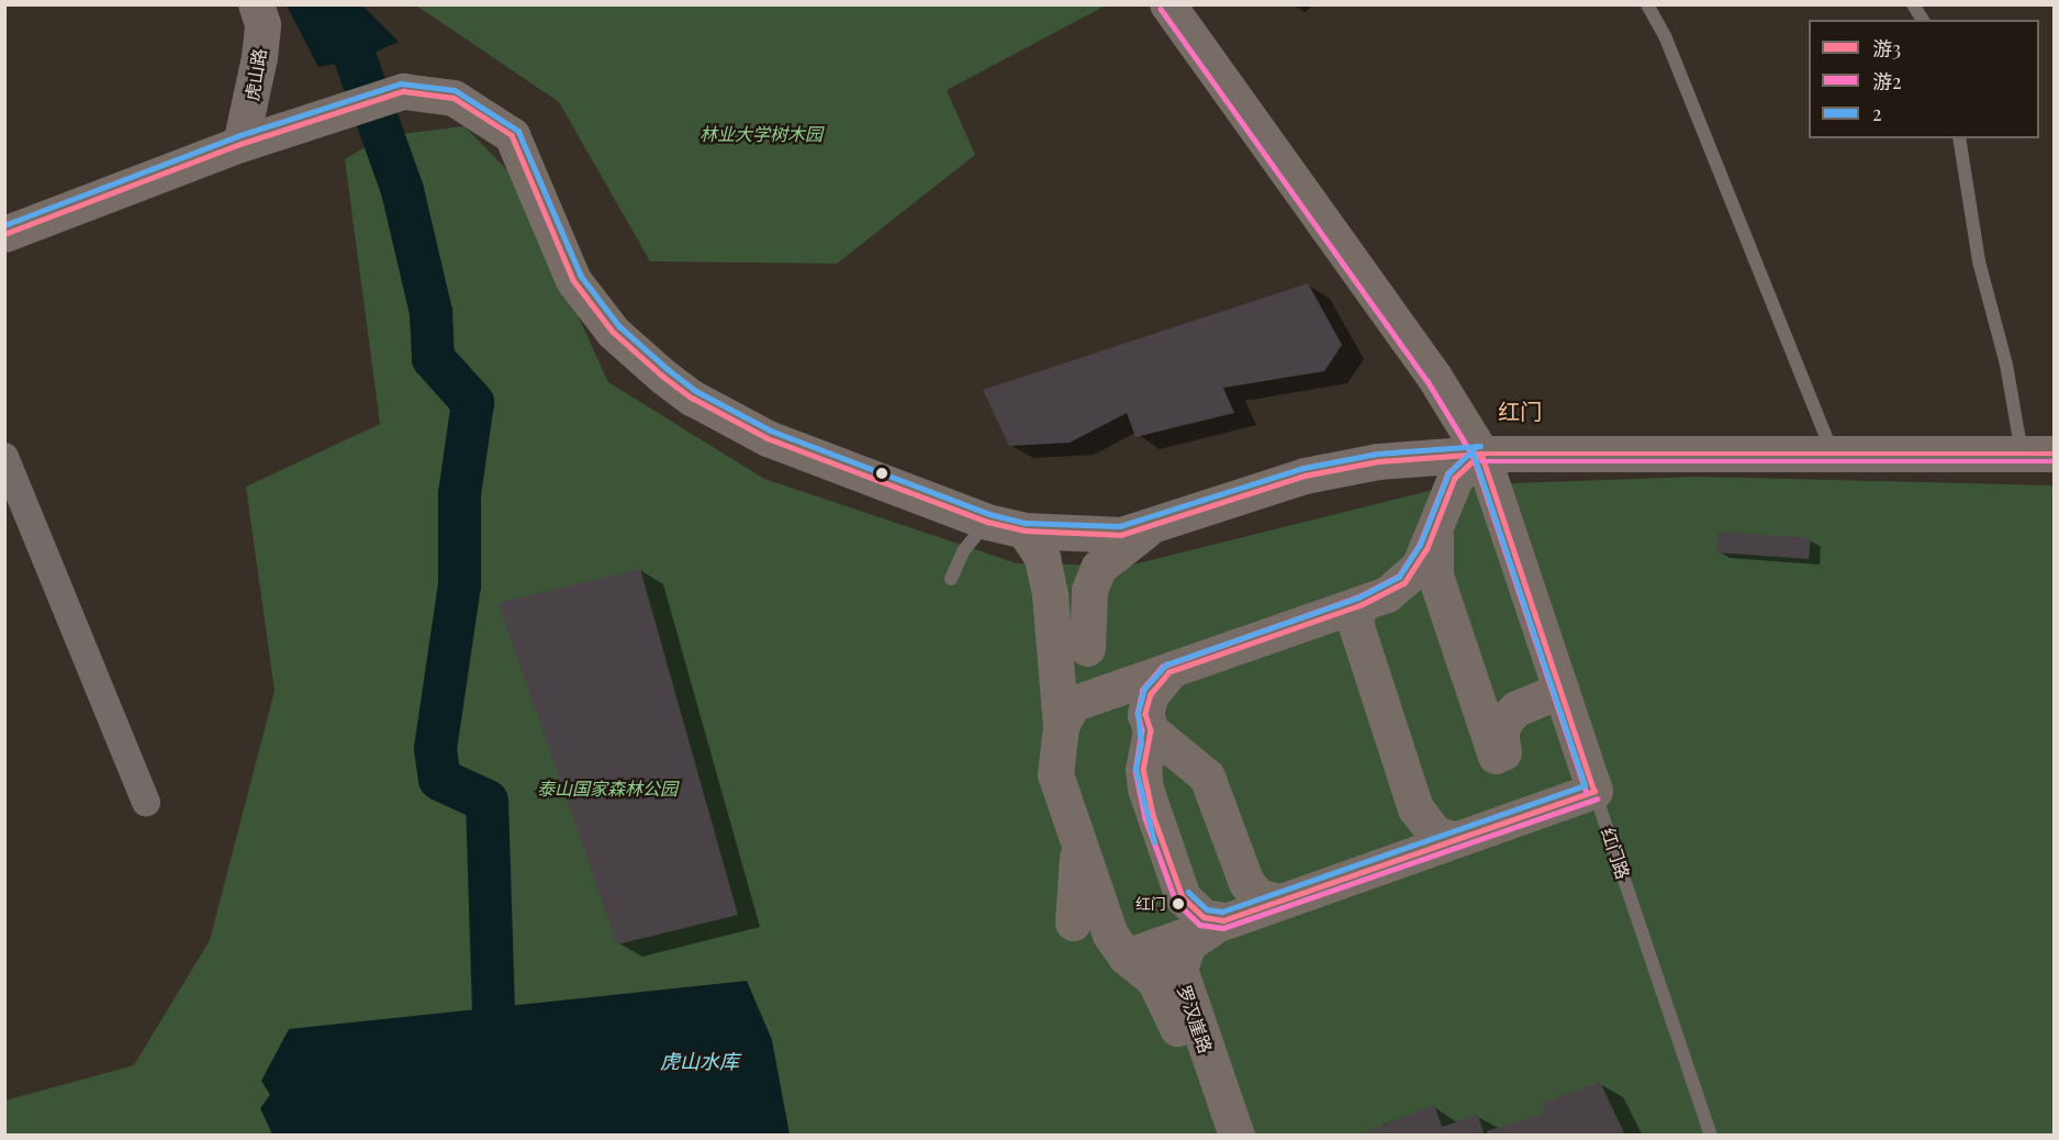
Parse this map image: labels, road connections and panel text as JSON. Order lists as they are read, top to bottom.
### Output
{
  "streets": {
    "street": ["虎山路", "红门路", "罗汉崖路"]
  },
  "districts": ["红门"],
  "water": ["虎山水库"],
  "parks": ["林业大学树木园", "泰山国家森林公园"],
  "places": ["红门"],
  "lines": ["transit line 游2", "transit line 2", "transit line 游3"],
  "legend": ["游3", "游2", "2"]
}
